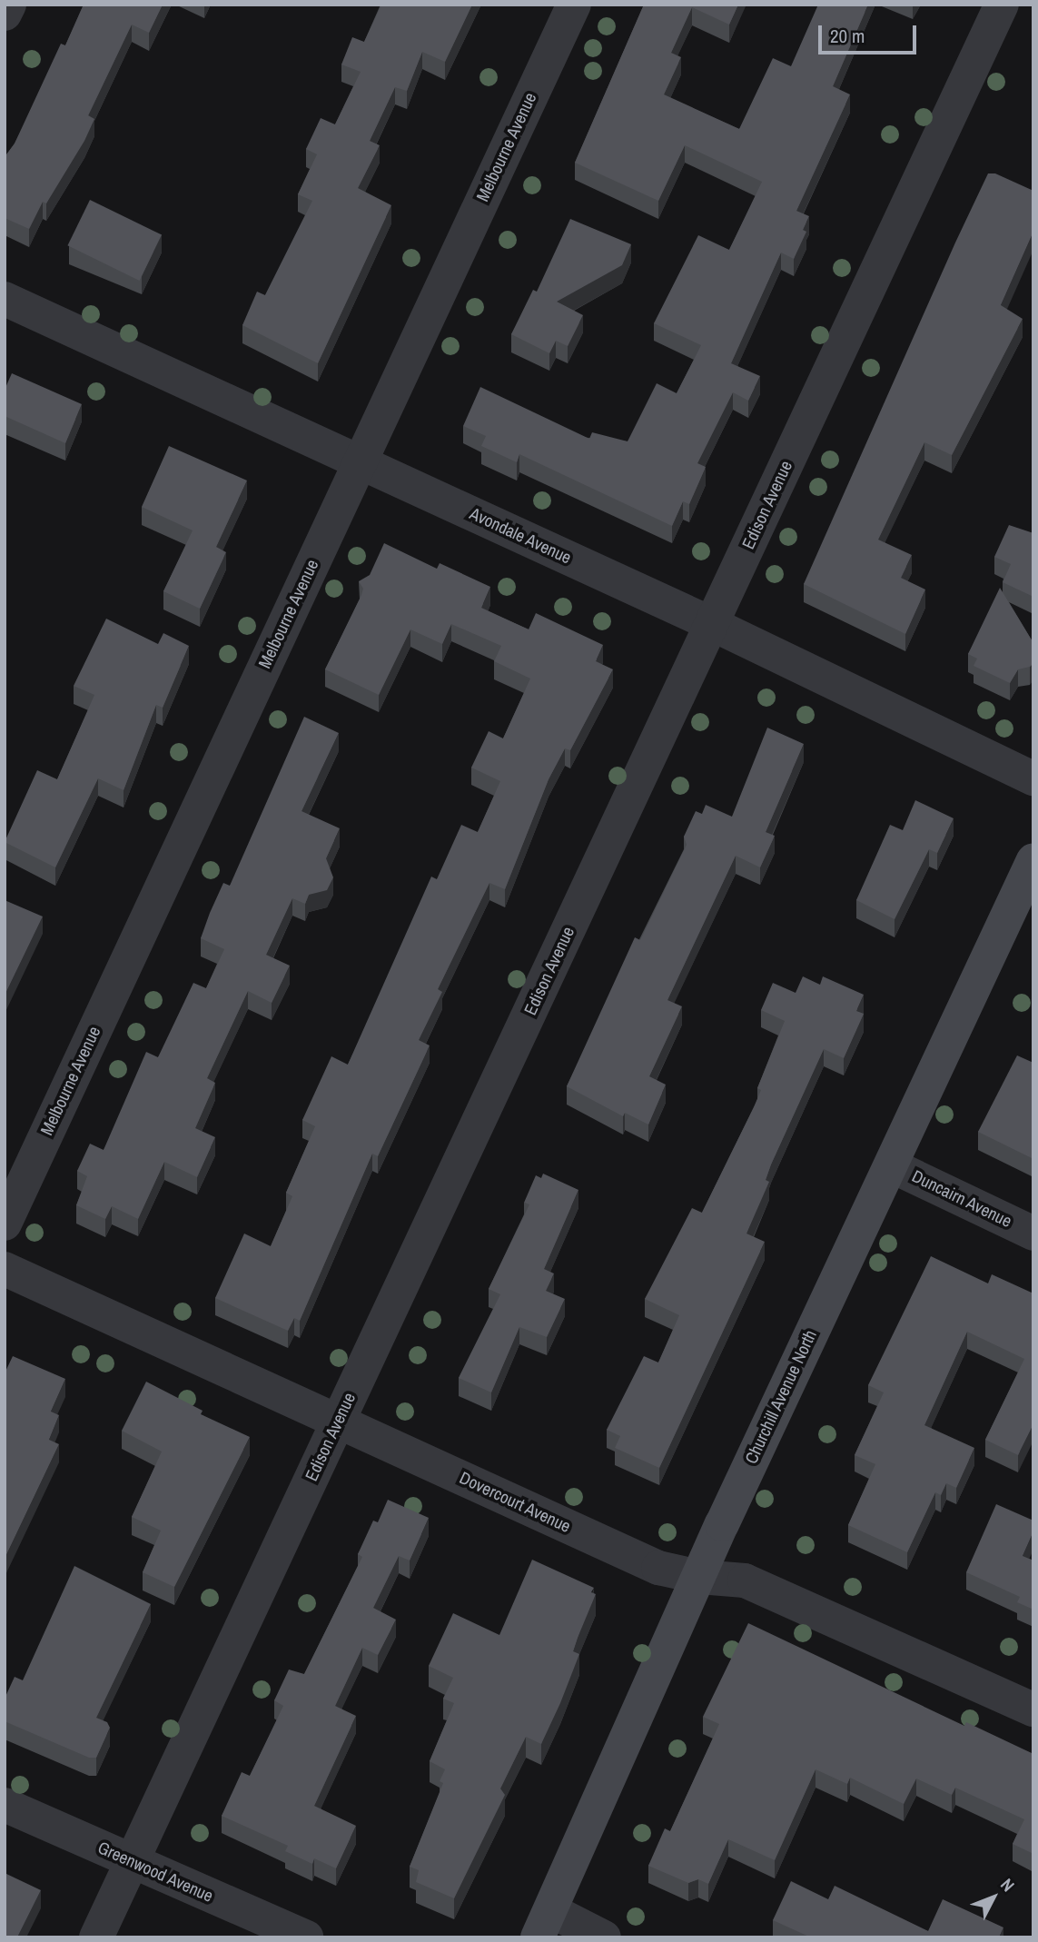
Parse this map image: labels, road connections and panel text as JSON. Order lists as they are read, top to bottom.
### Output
{
  "streets": {
    "main road": ["Churchill Avenue North"],
    "street": [
      "Melbourne Avenue",
      "Edison Avenue",
      "Avondale Avenue",
      "Duncairn Avenue",
      "Dovercourt Avenue",
      "Greenwood Avenue"
    ]
  },
  "crossings": [
    ["Melbourne Avenue", "Avondale Avenue"],
    ["Edison Avenue", "Avondale Avenue"],
    ["Edison Avenue", "Dovercourt Avenue"],
    ["Edison Avenue", "Greenwood Avenue"],
    ["Duncairn Avenue", "Churchill Avenue North"],
    ["Churchill Avenue North", "Dovercourt Avenue"]
  ],
  "scale_bar": "20 m",
  "north": "top right"
}
